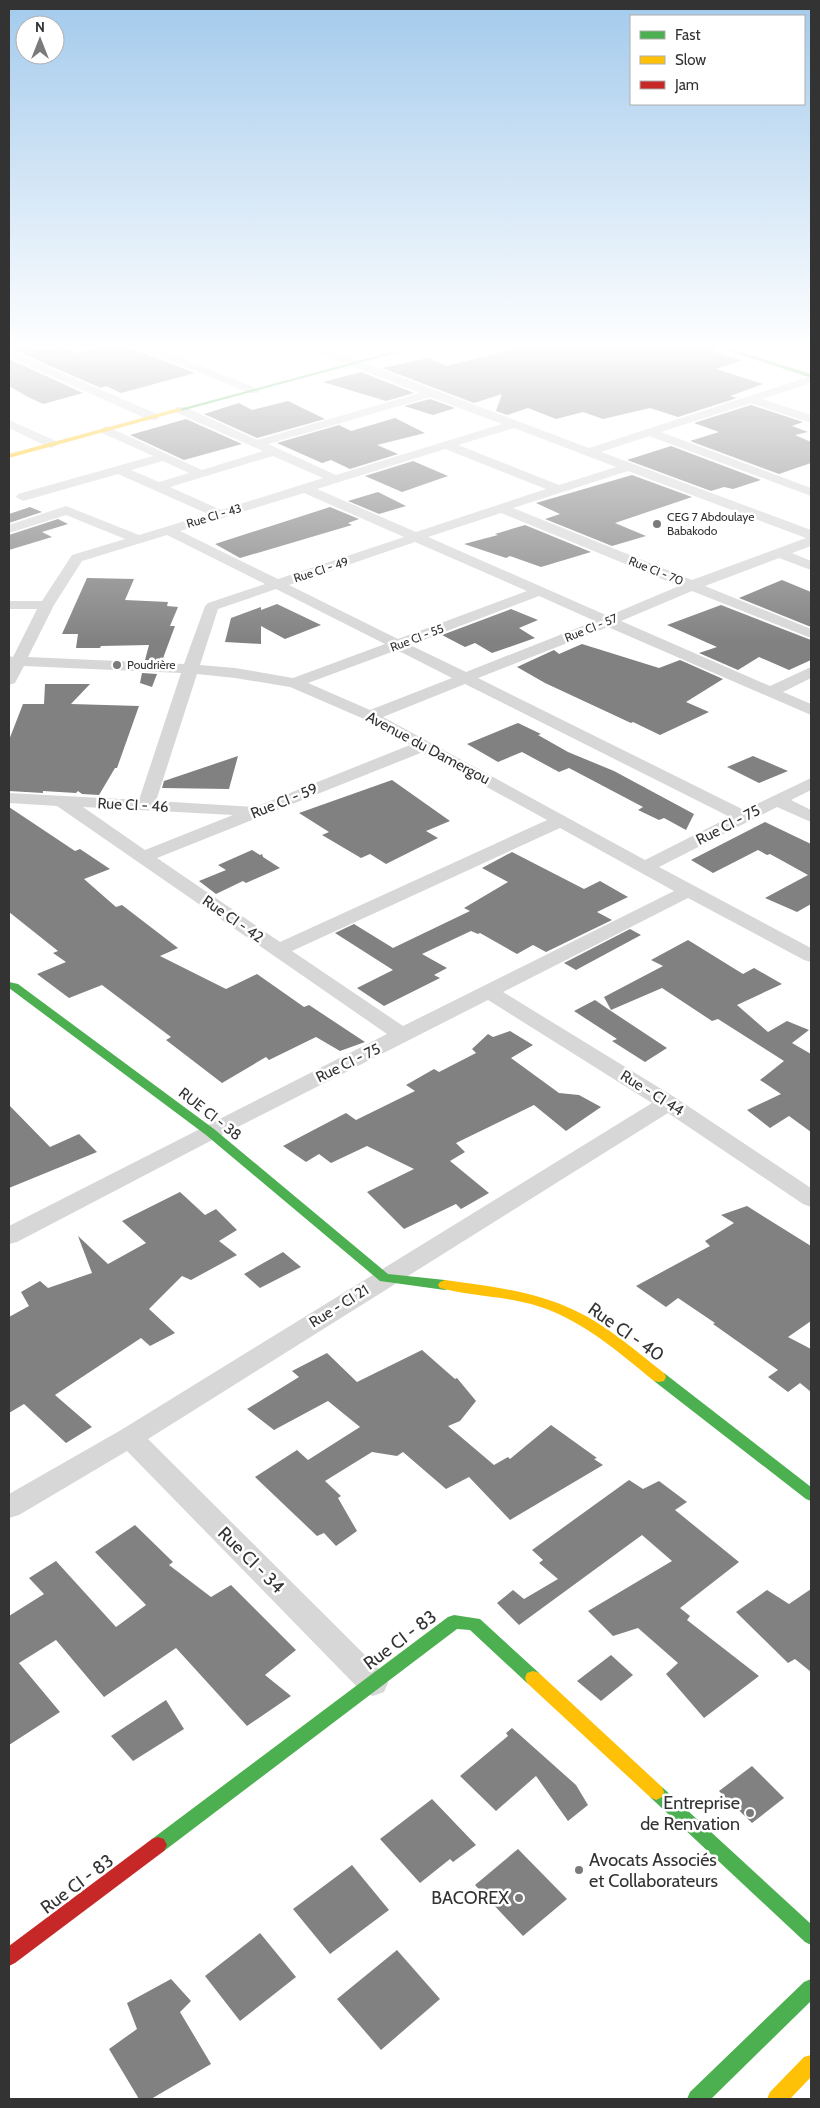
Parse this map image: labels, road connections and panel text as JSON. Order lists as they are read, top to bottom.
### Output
{
  "streets": {
    "street": [
      "Rue CI - 43",
      "Rue CI - 49",
      "Rue CI - 70",
      "Rue CI - 57",
      "Rue CI - 55",
      "Avenue du Damergou",
      "Rue CI - 59",
      "Rue CI - 46",
      "Rue CI - 75",
      "Rue CI - 42",
      "Rue - CI 44",
      "RUE CI - 38",
      "Rue - CI 21",
      "Rue CI - 40",
      "Rue CI - 34",
      "Rue CI - 83"
    ]
  },
  "crossings": [
    ["Rue CI - 43", "Avenue du Damergou"],
    ["Rue CI - 49", "Rue CI - 70"],
    ["Rue CI - 49", "Avenue du Damergou"],
    ["Rue CI - 49", "Rue CI - 46"],
    ["Rue CI - 70", "Rue CI - 57"],
    ["Rue CI - 57", "Avenue du Damergou"],
    ["Rue CI - 55", "Avenue du Damergou"],
    ["Avenue du Damergou", "Rue CI - 59"],
    ["Avenue du Damergou", "Rue CI - 75"],
    ["Rue CI - 59", "Rue CI - 46"],
    ["Rue CI - 59", "Rue CI - 42"],
    ["Rue CI - 46", "Rue CI - 42"],
    ["Rue CI - 75", "Rue CI - 42"],
    ["Rue CI - 75", "Rue - CI 44"],
    ["Rue CI - 75", "RUE CI - 38"],
    ["Rue - CI 44", "Rue - CI 21"],
    ["RUE CI - 38", "Rue - CI 21"],
    ["RUE CI - 38", "Rue CI - 40"],
    ["Rue - CI 21", "Rue CI - 40"],
    ["Rue - CI 21", "Rue CI - 34"],
    ["Rue CI - 34", "Rue CI - 83"]
  ],
  "places": [
    "CEG 7 Abdoulaye Babakodo",
    "Poudrière",
    "Entreprise de Renvation",
    "Avocats Associés et Collaborateurs",
    "BACOREX"
  ],
  "legend": ["Fast", "Slow", "Jam"],
  "north": "top"
}
